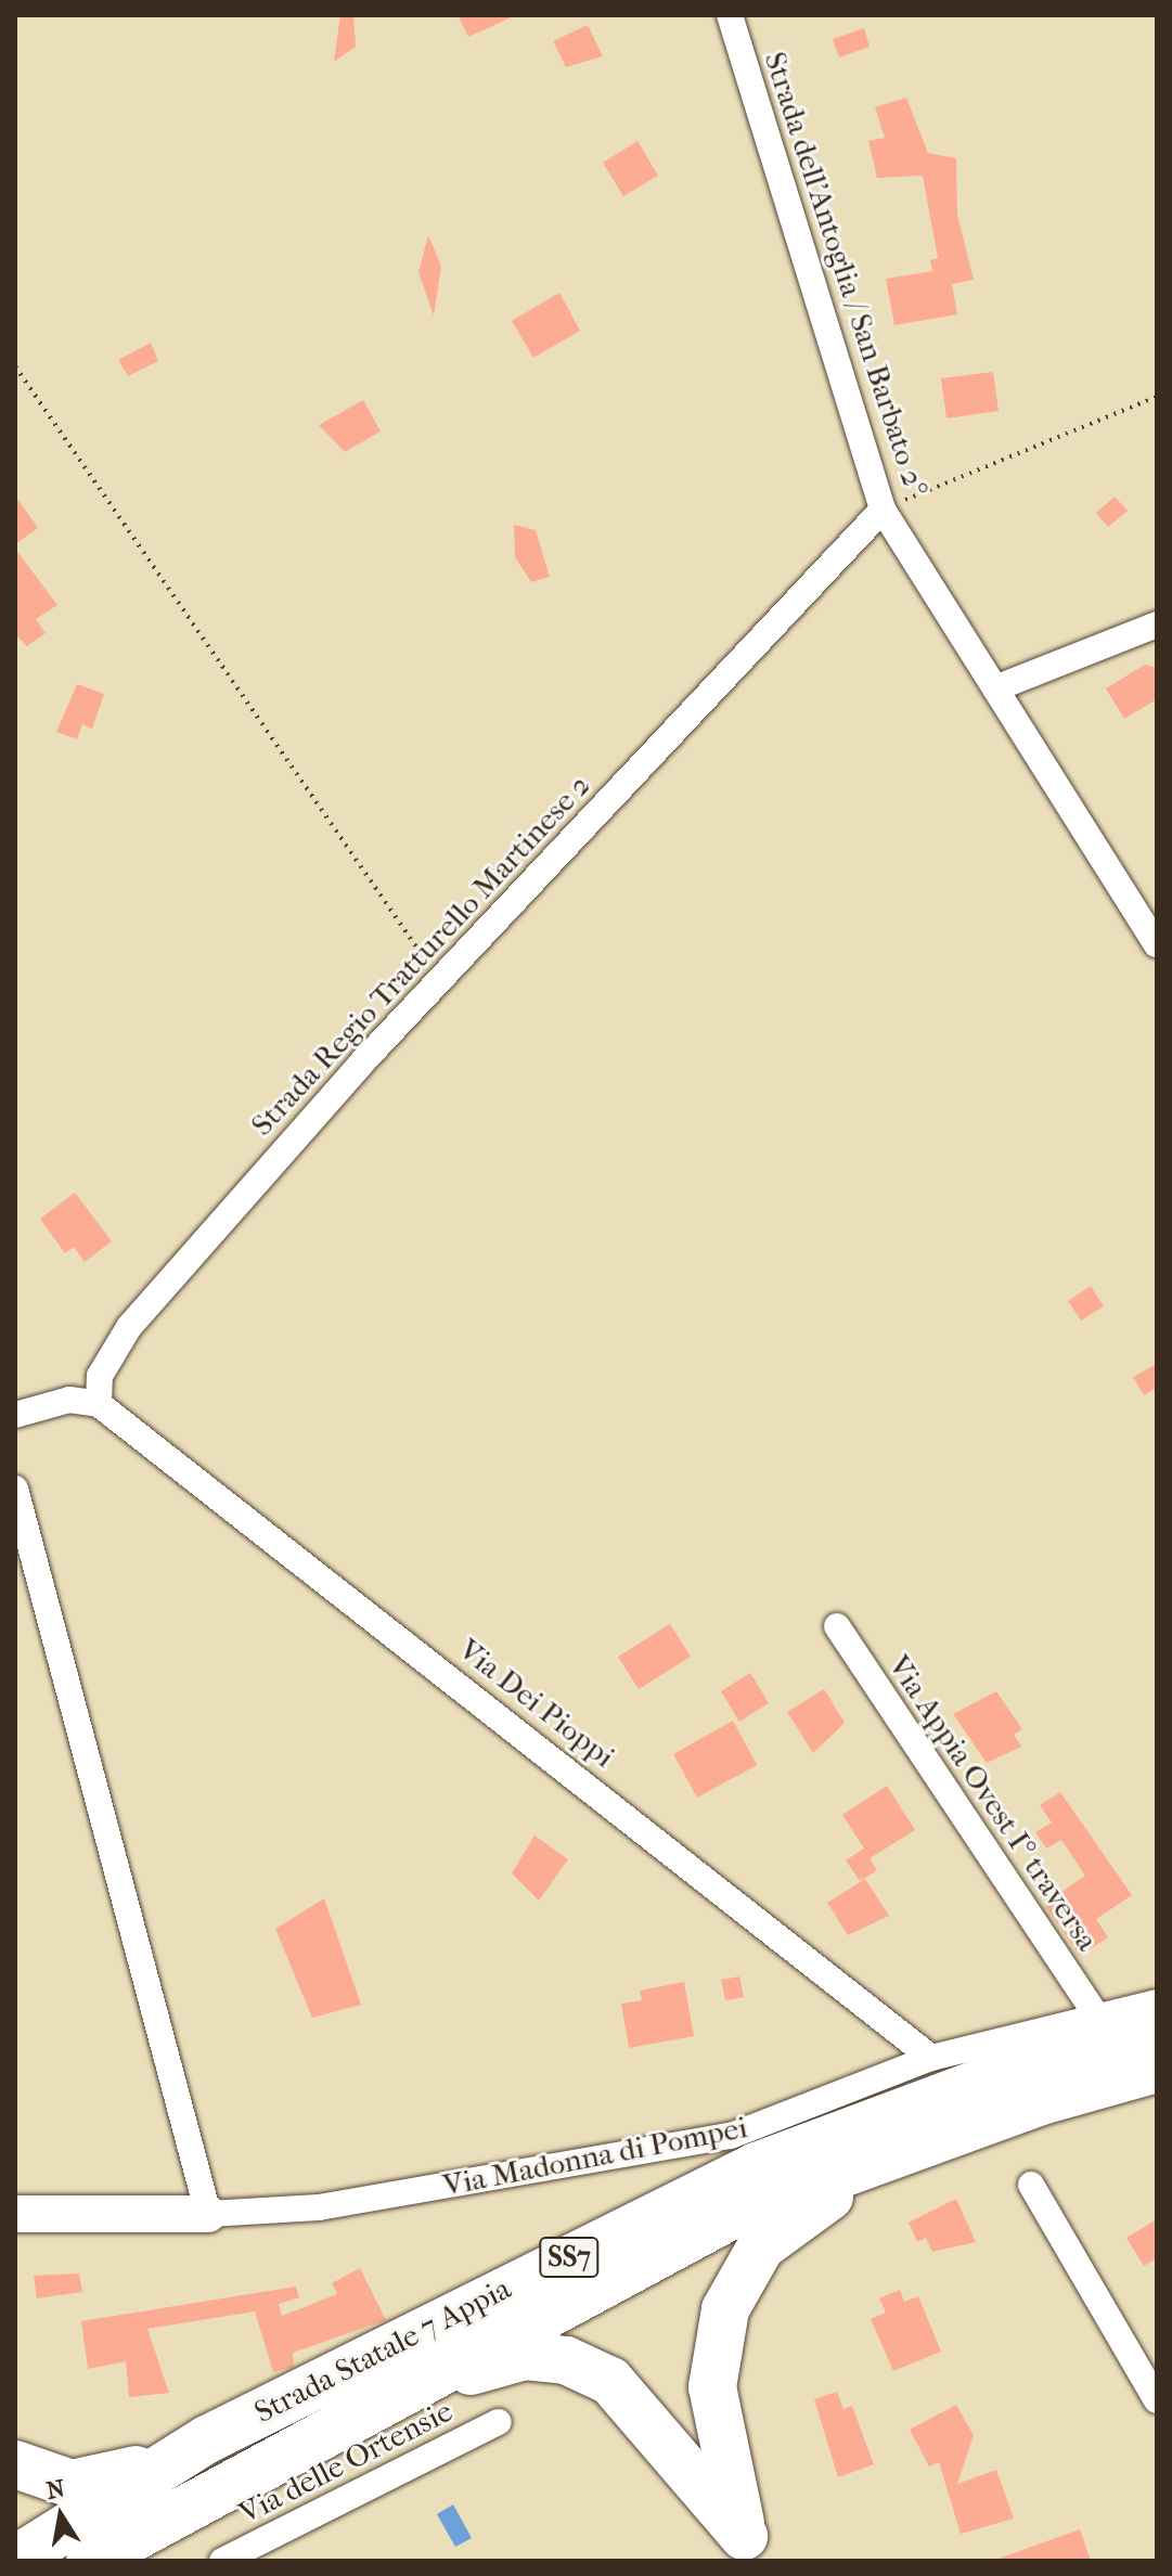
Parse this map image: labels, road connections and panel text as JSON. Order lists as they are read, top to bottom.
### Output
{
  "streets": {
    "highway": ["SS7", "Strada Statale 7 Appia"],
    "street": [
      "Strada dell'Antoglia / San Barbato 2°",
      "Strada Regio Tratturello Martinese 2",
      "Via Dei Pioppi",
      "Via Appia Ovest I° traversa",
      "Via Madonna di Pompei",
      "Via delle Ortensie"
    ]
  },
  "crossings": [
    ["Strada dell'Antoglia / San Barbato 2°", "Strada Regio Tratturello Martinese 2"],
    ["Strada Regio Tratturello Martinese 2", "Via Dei Pioppi"],
    ["Via Dei Pioppi", "Via Madonna di Pompei"],
    ["Via Appia Ovest I° traversa", "Via Madonna di Pompei"]
  ],
  "north": "top"
}
